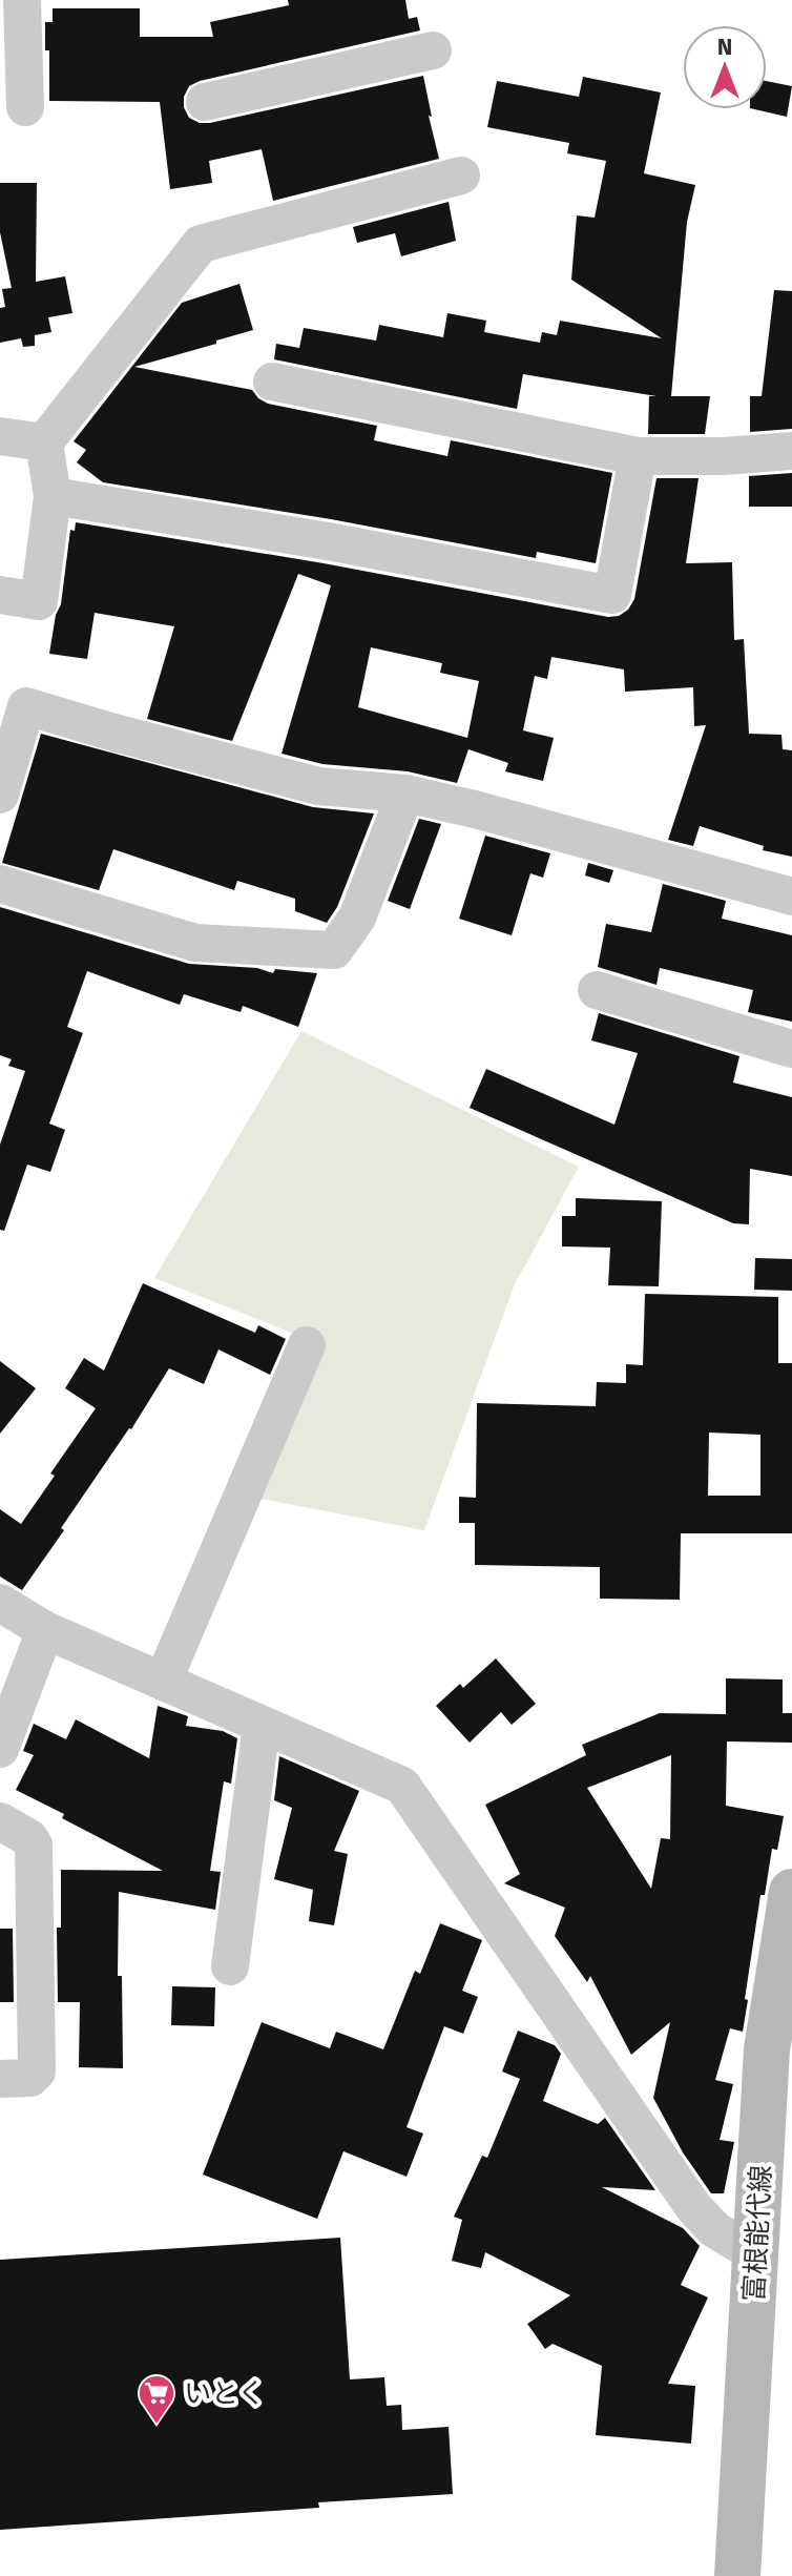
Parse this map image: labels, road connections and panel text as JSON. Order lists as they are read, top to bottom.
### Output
{
  "streets": {
    "main road": ["富根能代線"]
  },
  "places": {
    "supermarket": ["いとく"]
  },
  "north": "top"
}
